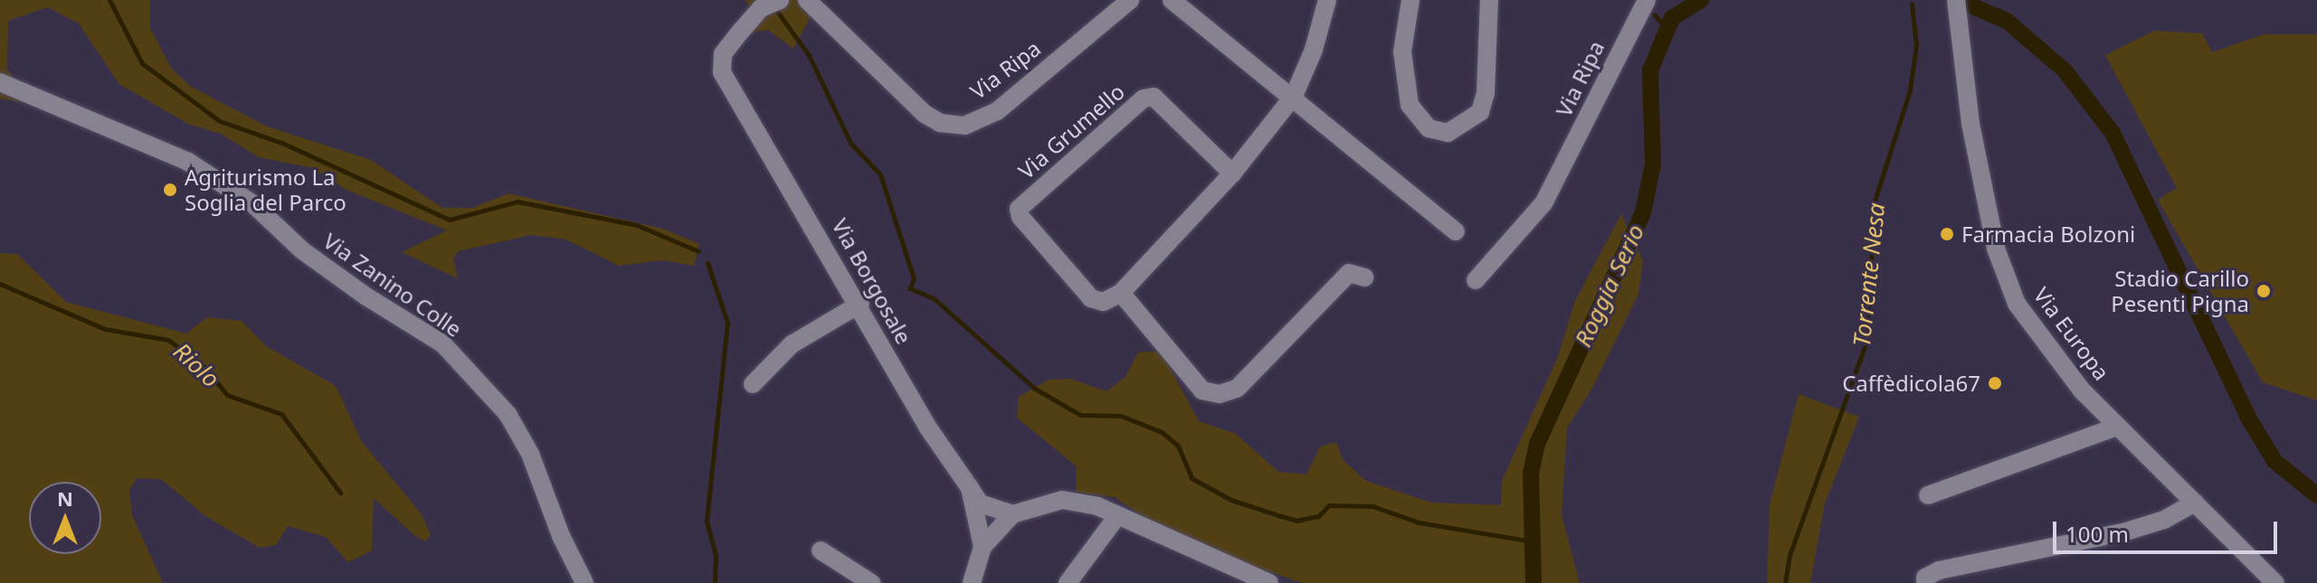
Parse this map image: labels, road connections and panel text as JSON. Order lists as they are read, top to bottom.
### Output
{
  "streets": {
    "street": [
      "Via Ripa",
      "Via Grumello",
      "Via Borgosale",
      "Via Zanino Colle",
      "Via Europa"
    ]
  },
  "water": ["Torrente Nesa", "Roggia Serio", "Riolo"],
  "places": [
    "Agriturismo La Soglia del Parco",
    "Farmacia Bolzoni",
    "Stadio Carillo Pesenti Pigna",
    "Caffèdicola67"
  ],
  "scale_bar": "100 m",
  "north": "top"
}
